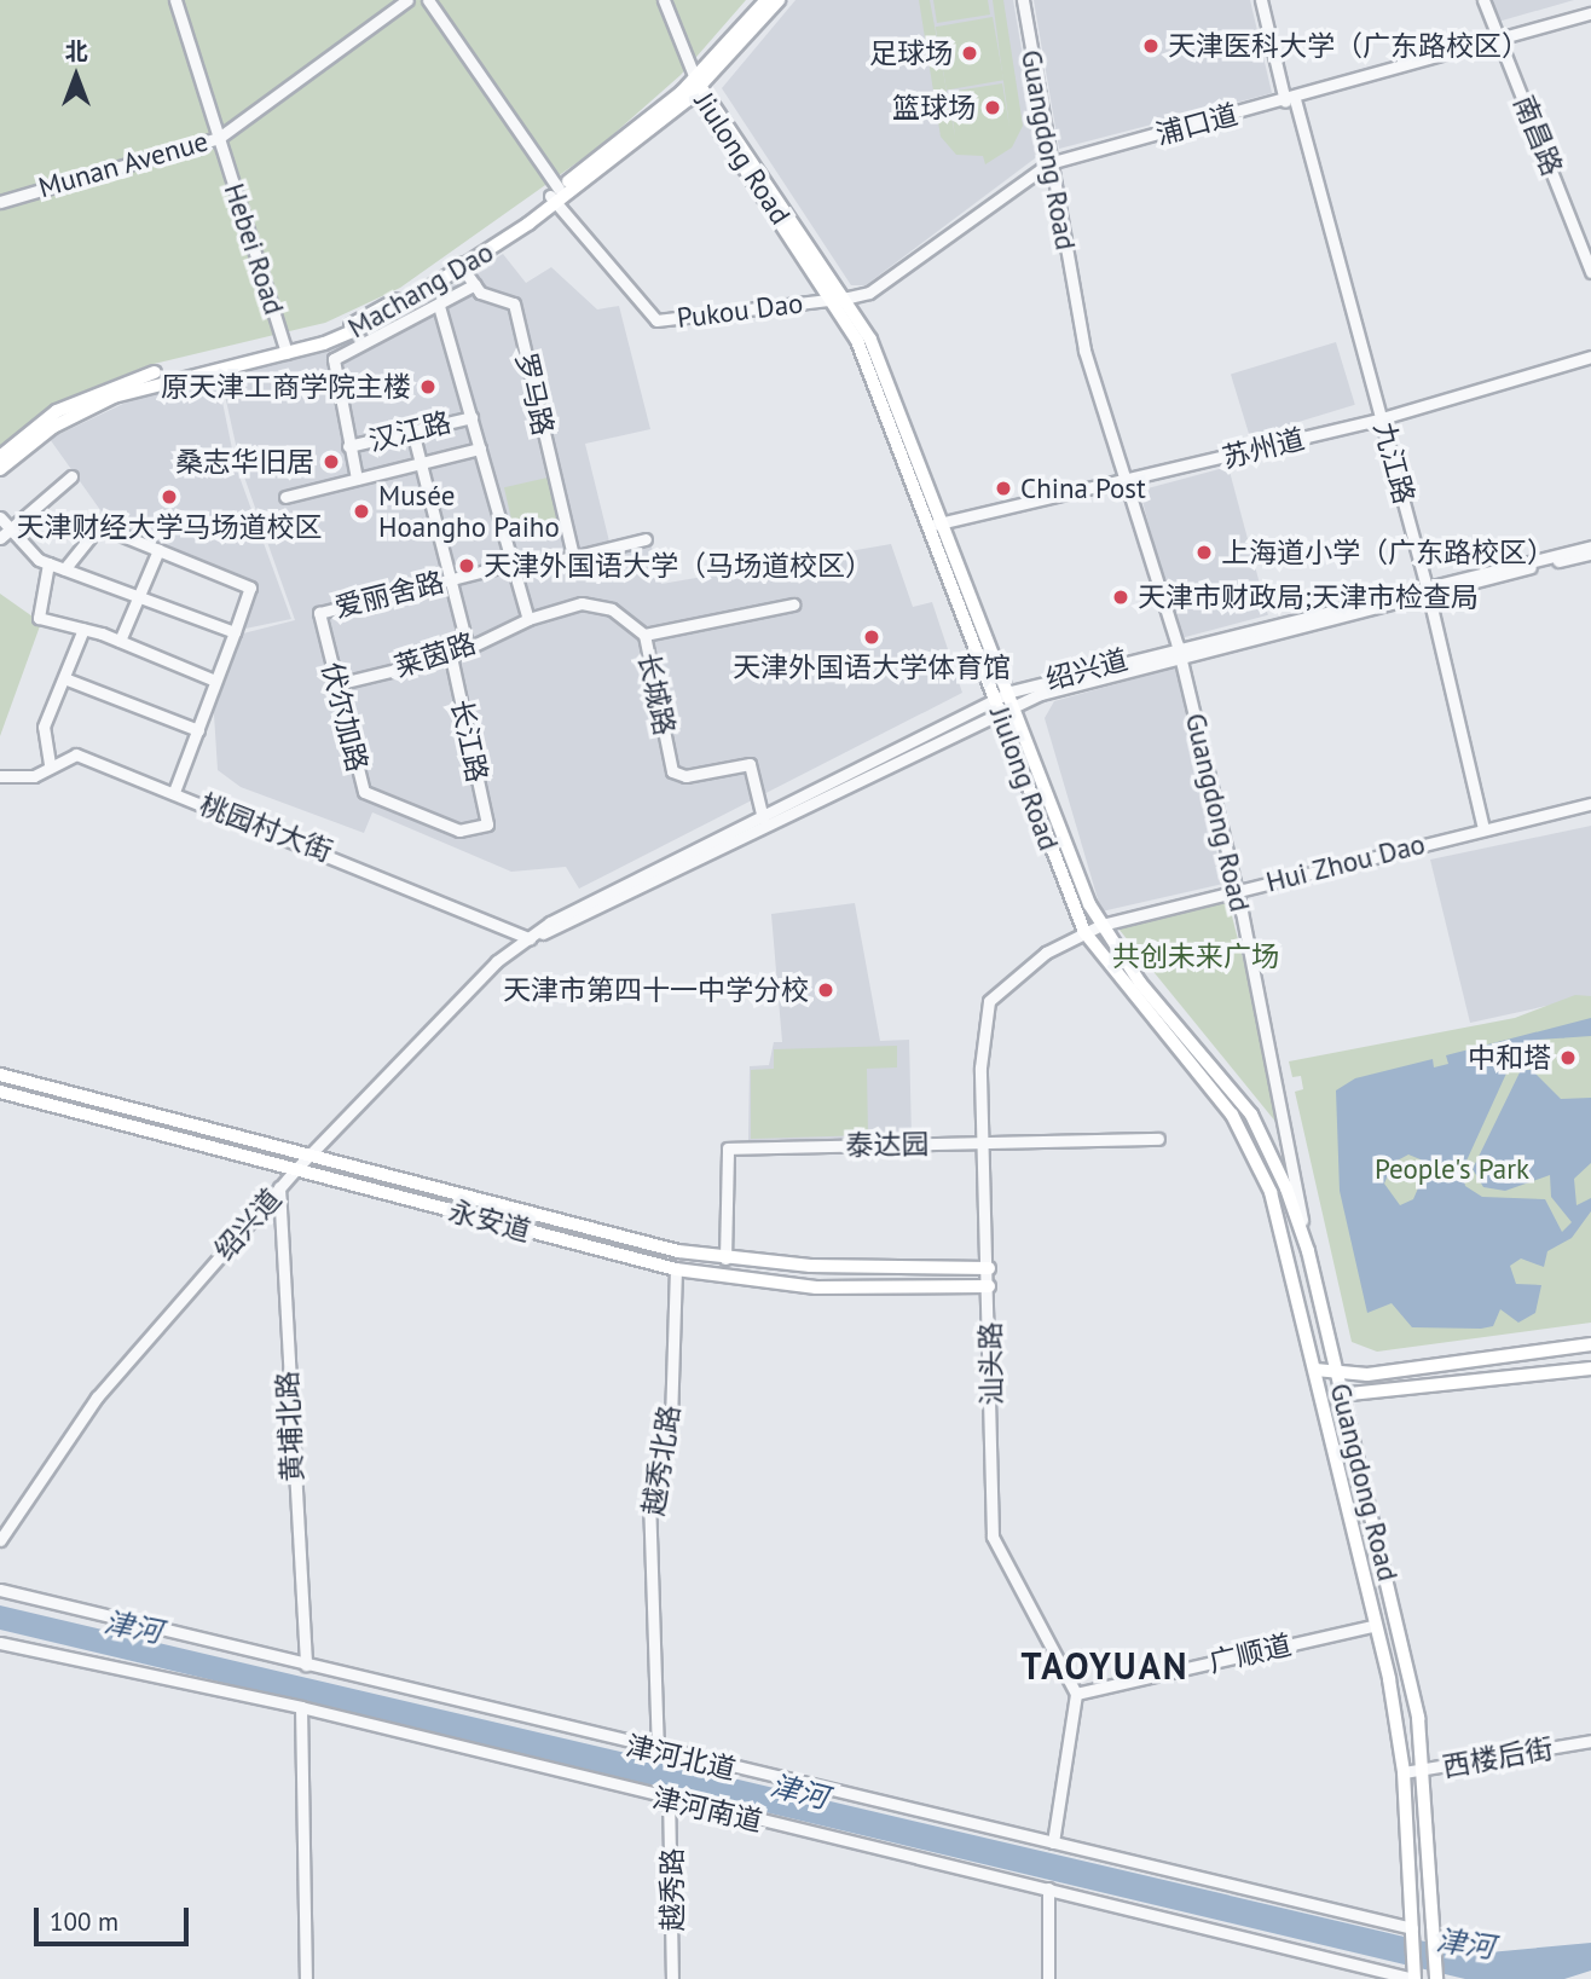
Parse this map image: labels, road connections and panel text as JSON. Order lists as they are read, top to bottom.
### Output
{
  "streets": {
    "main road": [
      "Guangdong Road",
      "Jiulong Road",
      "Machang Dao",
      "永安道"
    ],
    "street": [
      "浦口道",
      "南昌路",
      "Munan Avenue",
      "Hebei Road",
      "Pukou Dao",
      "罗马路",
      "汉江路",
      "苏州道",
      "九江路",
      "爱丽舍路",
      "莱茵路",
      "绍兴道",
      "长城路",
      "伏尔加路",
      "长江路",
      "桃园村大街",
      "Hui Zhou Dao",
      "泰达园",
      "汕头路",
      "黄埔北路",
      "越秀北路",
      "广顺道",
      "津河北道",
      "西楼后街",
      "津河南道",
      "越秀路"
    ]
  },
  "crossings": [
    ["浦口道", "南昌路"],
    ["浦口道", "Guangdong Road"],
    ["浦口道", "Jiulong Road"],
    ["浦口道", "Pukou Dao"],
    ["浦口道", "九江路"],
    ["Guangdong Road", "Jiulong Road"],
    ["Guangdong Road", "苏州道"],
    ["Guangdong Road", "绍兴道"],
    ["Guangdong Road", "Hui Zhou Dao"],
    ["Guangdong Road", "广顺道"],
    ["Guangdong Road", "津河北道"],
    ["Guangdong Road", "西楼后街"],
    ["Guangdong Road", "津河南道"],
    ["Jiulong Road", "Pukou Dao"],
    ["Jiulong Road", "苏州道"],
    ["Jiulong Road", "绍兴道"],
    ["Jiulong Road", "Hui Zhou Dao"],
    ["Jiulong Road", "汕头路"],
    ["Munan Avenue", "Hebei Road"],
    ["Hebei Road", "Machang Dao"],
    ["Machang Dao", "Pukou Dao"],
    ["Machang Dao", "罗马路"],
    ["罗马路", "爱丽舍路"],
    ["苏州道", "九江路"],
    ["九江路", "绍兴道"],
    ["九江路", "Hui Zhou Dao"],
    ["爱丽舍路", "伏尔加路"],
    ["莱茵路", "长城路"],
    ["莱茵路", "伏尔加路"],
    ["莱茵路", "长江路"],
    ["绍兴道", "长城路"],
    ["绍兴道", "桃园村大街"],
    ["绍兴道", "永安道"],
    ["绍兴道", "黄埔北路"],
    ["伏尔加路", "长江路"],
    ["Hui Zhou Dao", "汕头路"],
    ["泰达园", "永安道"],
    ["泰达园", "汕头路"],
    ["永安道", "汕头路"],
    ["永安道", "越秀北路"],
    ["汕头路", "广顺道"],
    ["黄埔北路", "津河北道"],
    ["越秀北路", "津河北道"],
    ["津河南道", "越秀路"]
  ],
  "districts": ["TAOYUAN"],
  "water": ["津河"],
  "parks": ["共创未来广场", "People's Park"],
  "places": [
    "天津医科大学（广东路校区）",
    "足球场",
    "篮球场",
    "原天津工商学院主楼",
    "桑志华旧居",
    "China Post",
    "天津财经大学马场道校区",
    "Musée Hoangho Paiho",
    "上海道小学（广东路校区）",
    "天津外国语大学（马场道校区）",
    "天津市财政局;天津市检查局",
    "天津外国语大学体育馆",
    "天津市第四十一中学分校",
    "中和塔"
  ],
  "scale_bar": "100 m",
  "north": "top"
}
